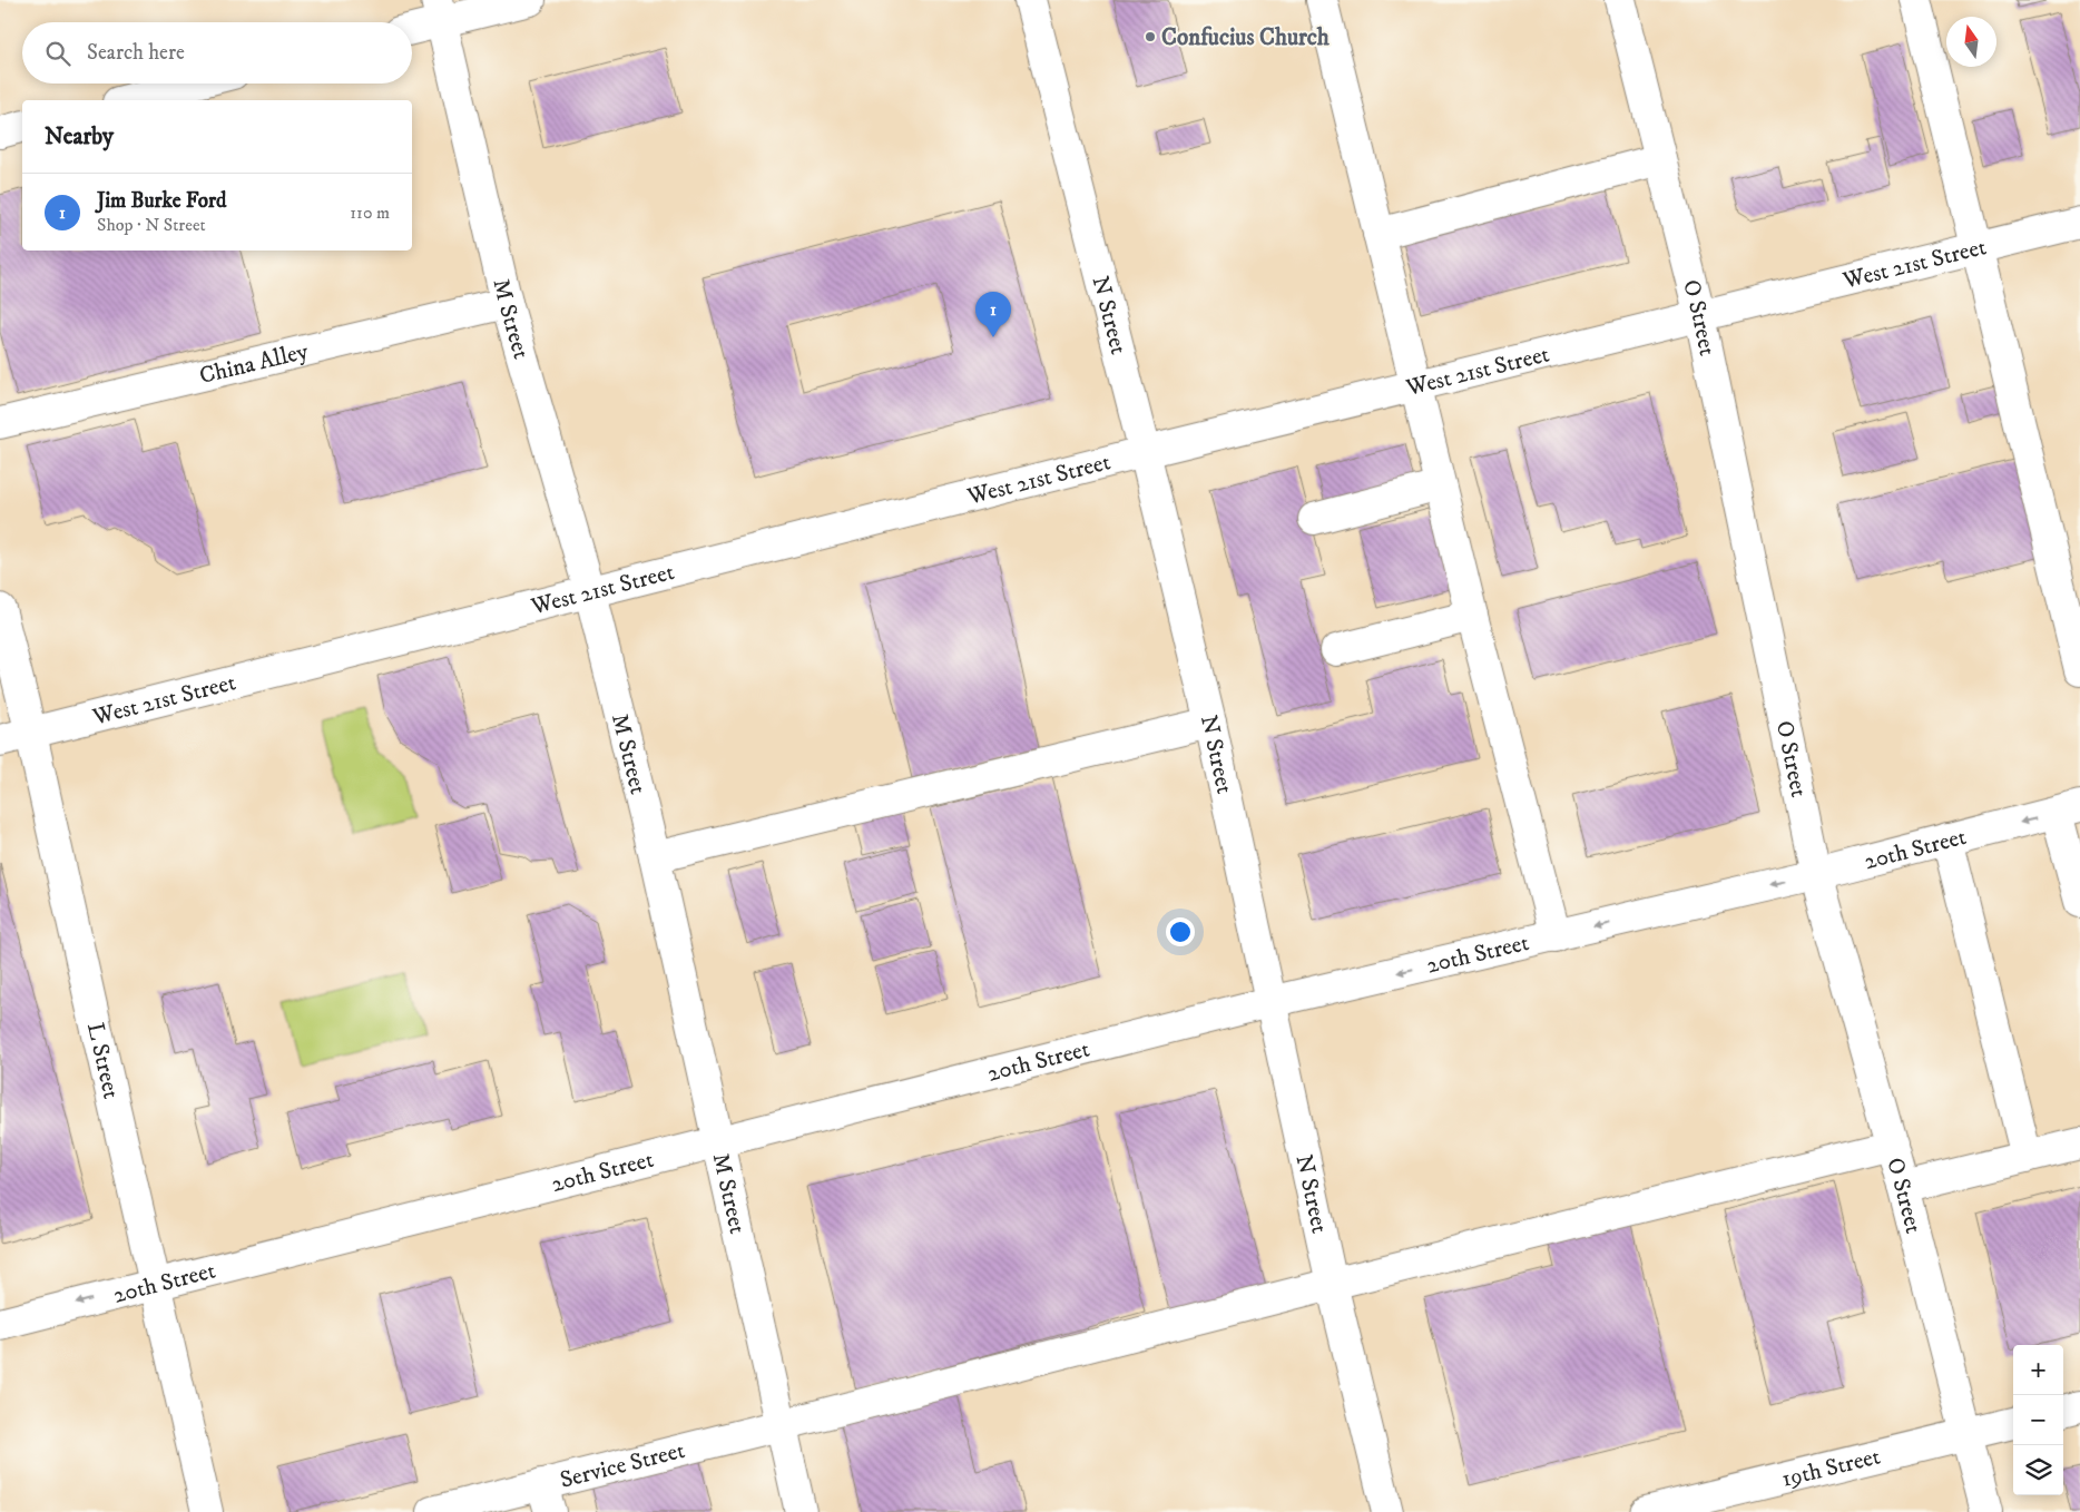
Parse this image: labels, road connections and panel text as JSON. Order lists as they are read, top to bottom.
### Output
{
  "streets": {
    "street": [
      "West 21st Street",
      "N Street",
      "O Street",
      "M Street",
      "China Alley",
      "20th Street",
      "L Street",
      "Service Street",
      "19th Street"
    ]
  },
  "crossings": [
    ["West 21st Street", "N Street"],
    ["West 21st Street", "O Street"],
    ["West 21st Street", "M Street"],
    ["West 21st Street", "L Street"],
    ["N Street", "20th Street"],
    ["N Street", "Service Street"],
    ["O Street", "20th Street"],
    ["O Street", "Service Street"],
    ["O Street", "19th Street"],
    ["M Street", "China Alley"],
    ["M Street", "20th Street"],
    ["M Street", "Service Street"],
    ["20th Street", "L Street"]
  ],
  "one_way": ["20th Street"],
  "places": ["Confucius Church"],
  "north": "top",
  "page": {
    "search": "Search here",
    "heading": "Nearby",
    "list": [
      {
        "mark": "1",
        "name": "Jim Burke Ford",
        "note": "Shop · N Street",
        "value": "110 m"
      }
    ],
    "pins": "1",
    "map_buttons": ["+", "−"]
  }
}
